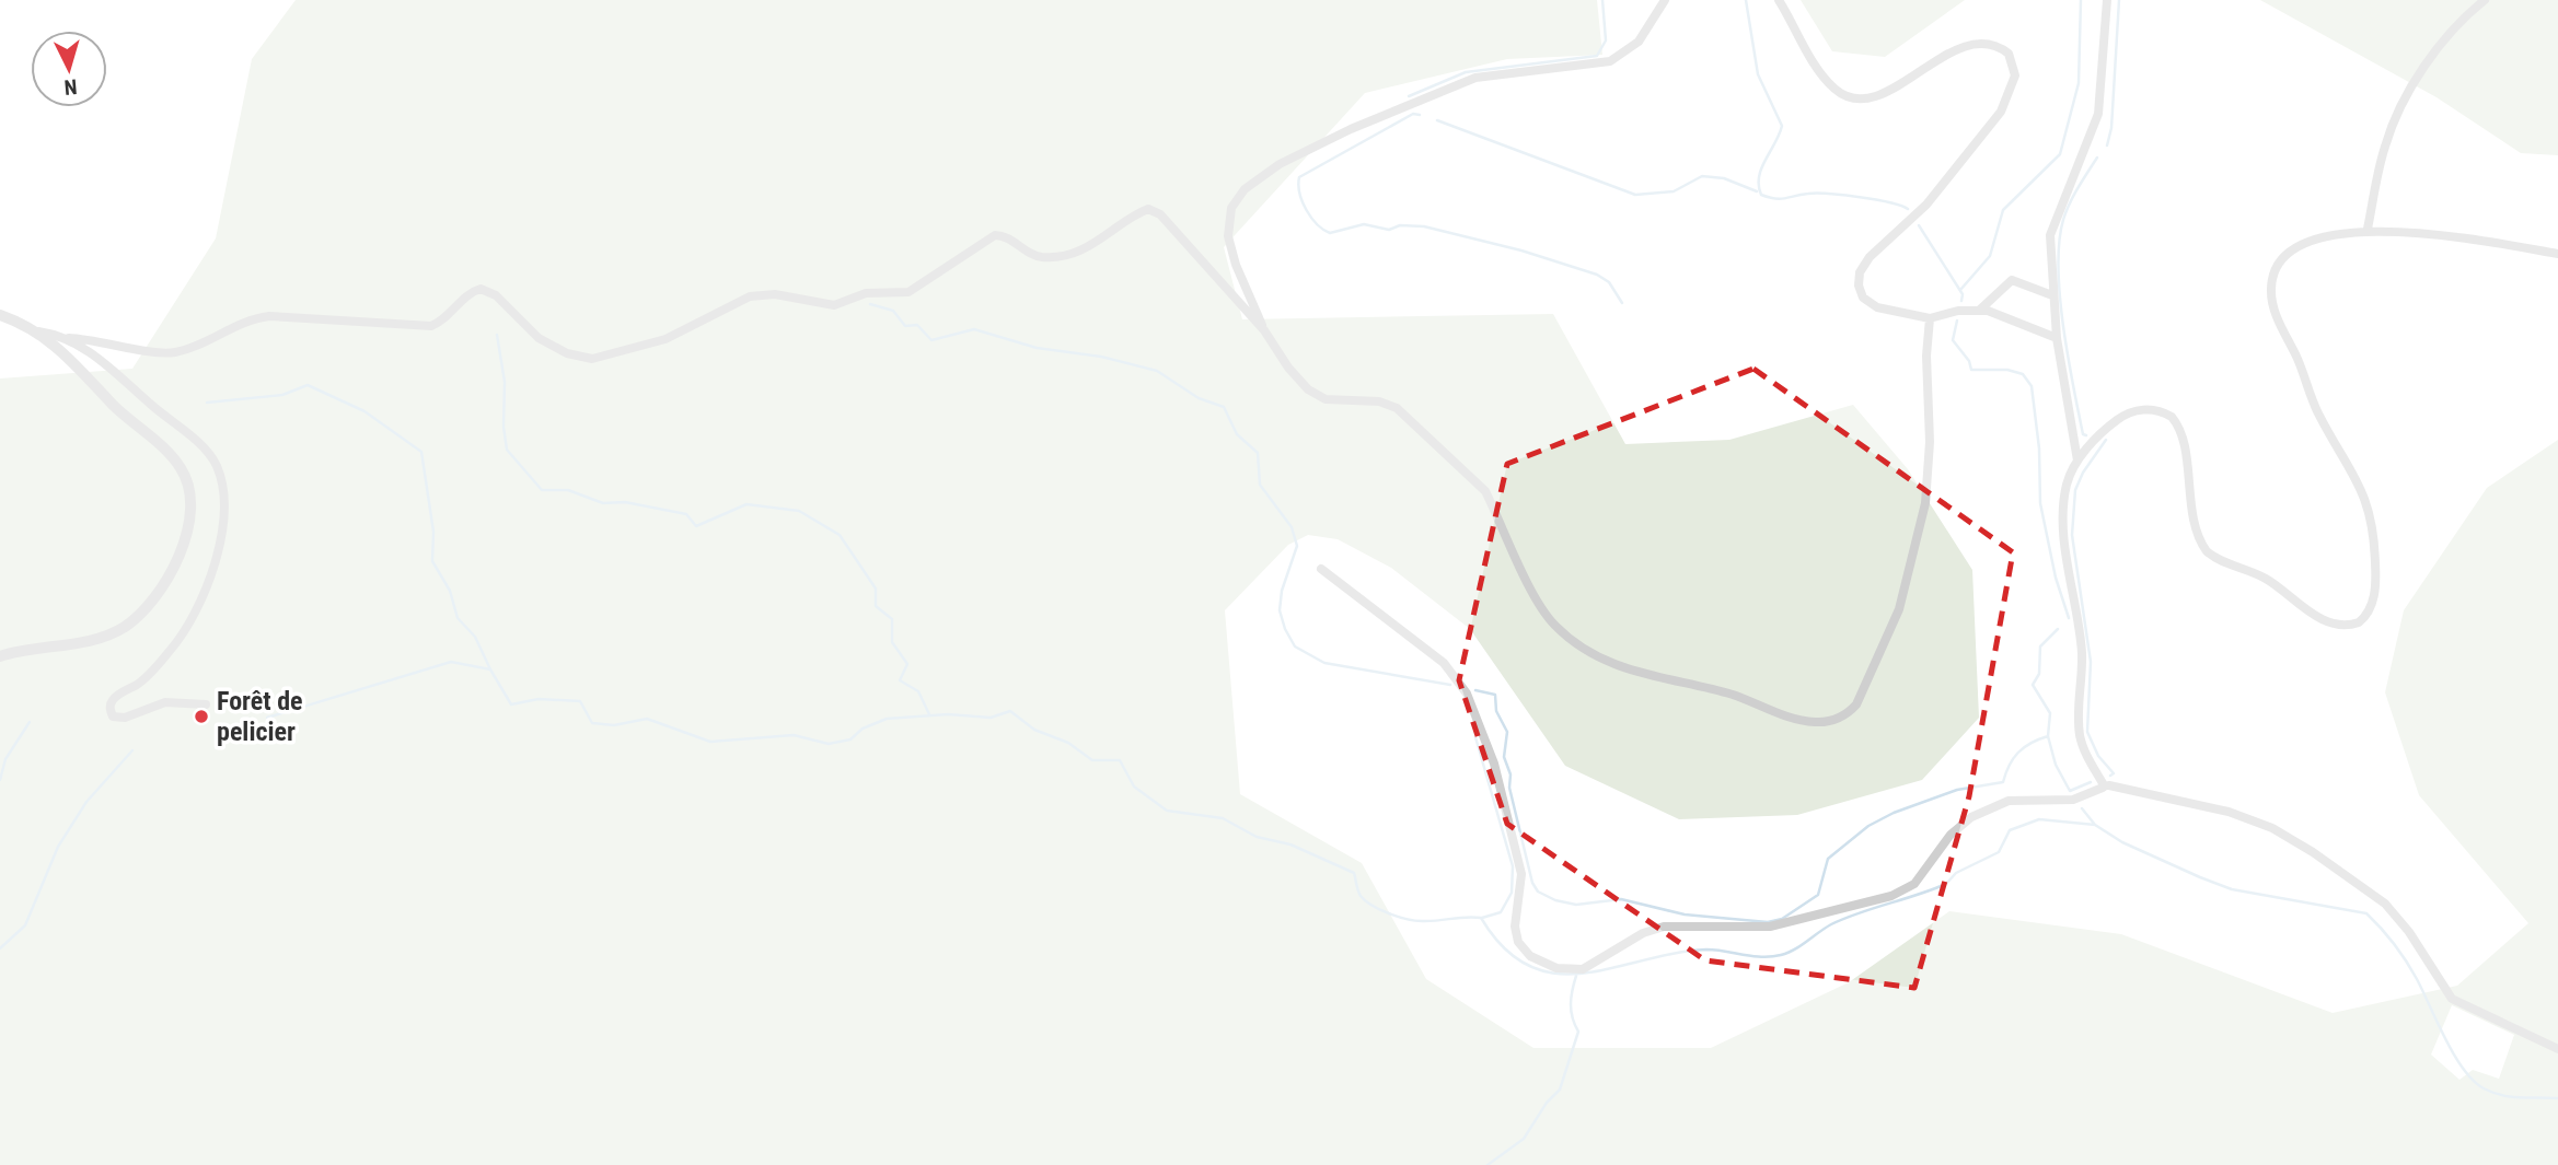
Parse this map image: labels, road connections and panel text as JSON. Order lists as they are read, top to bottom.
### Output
{
  "places": ["Forêt de pelicier"],
  "north": "bottom"
}
